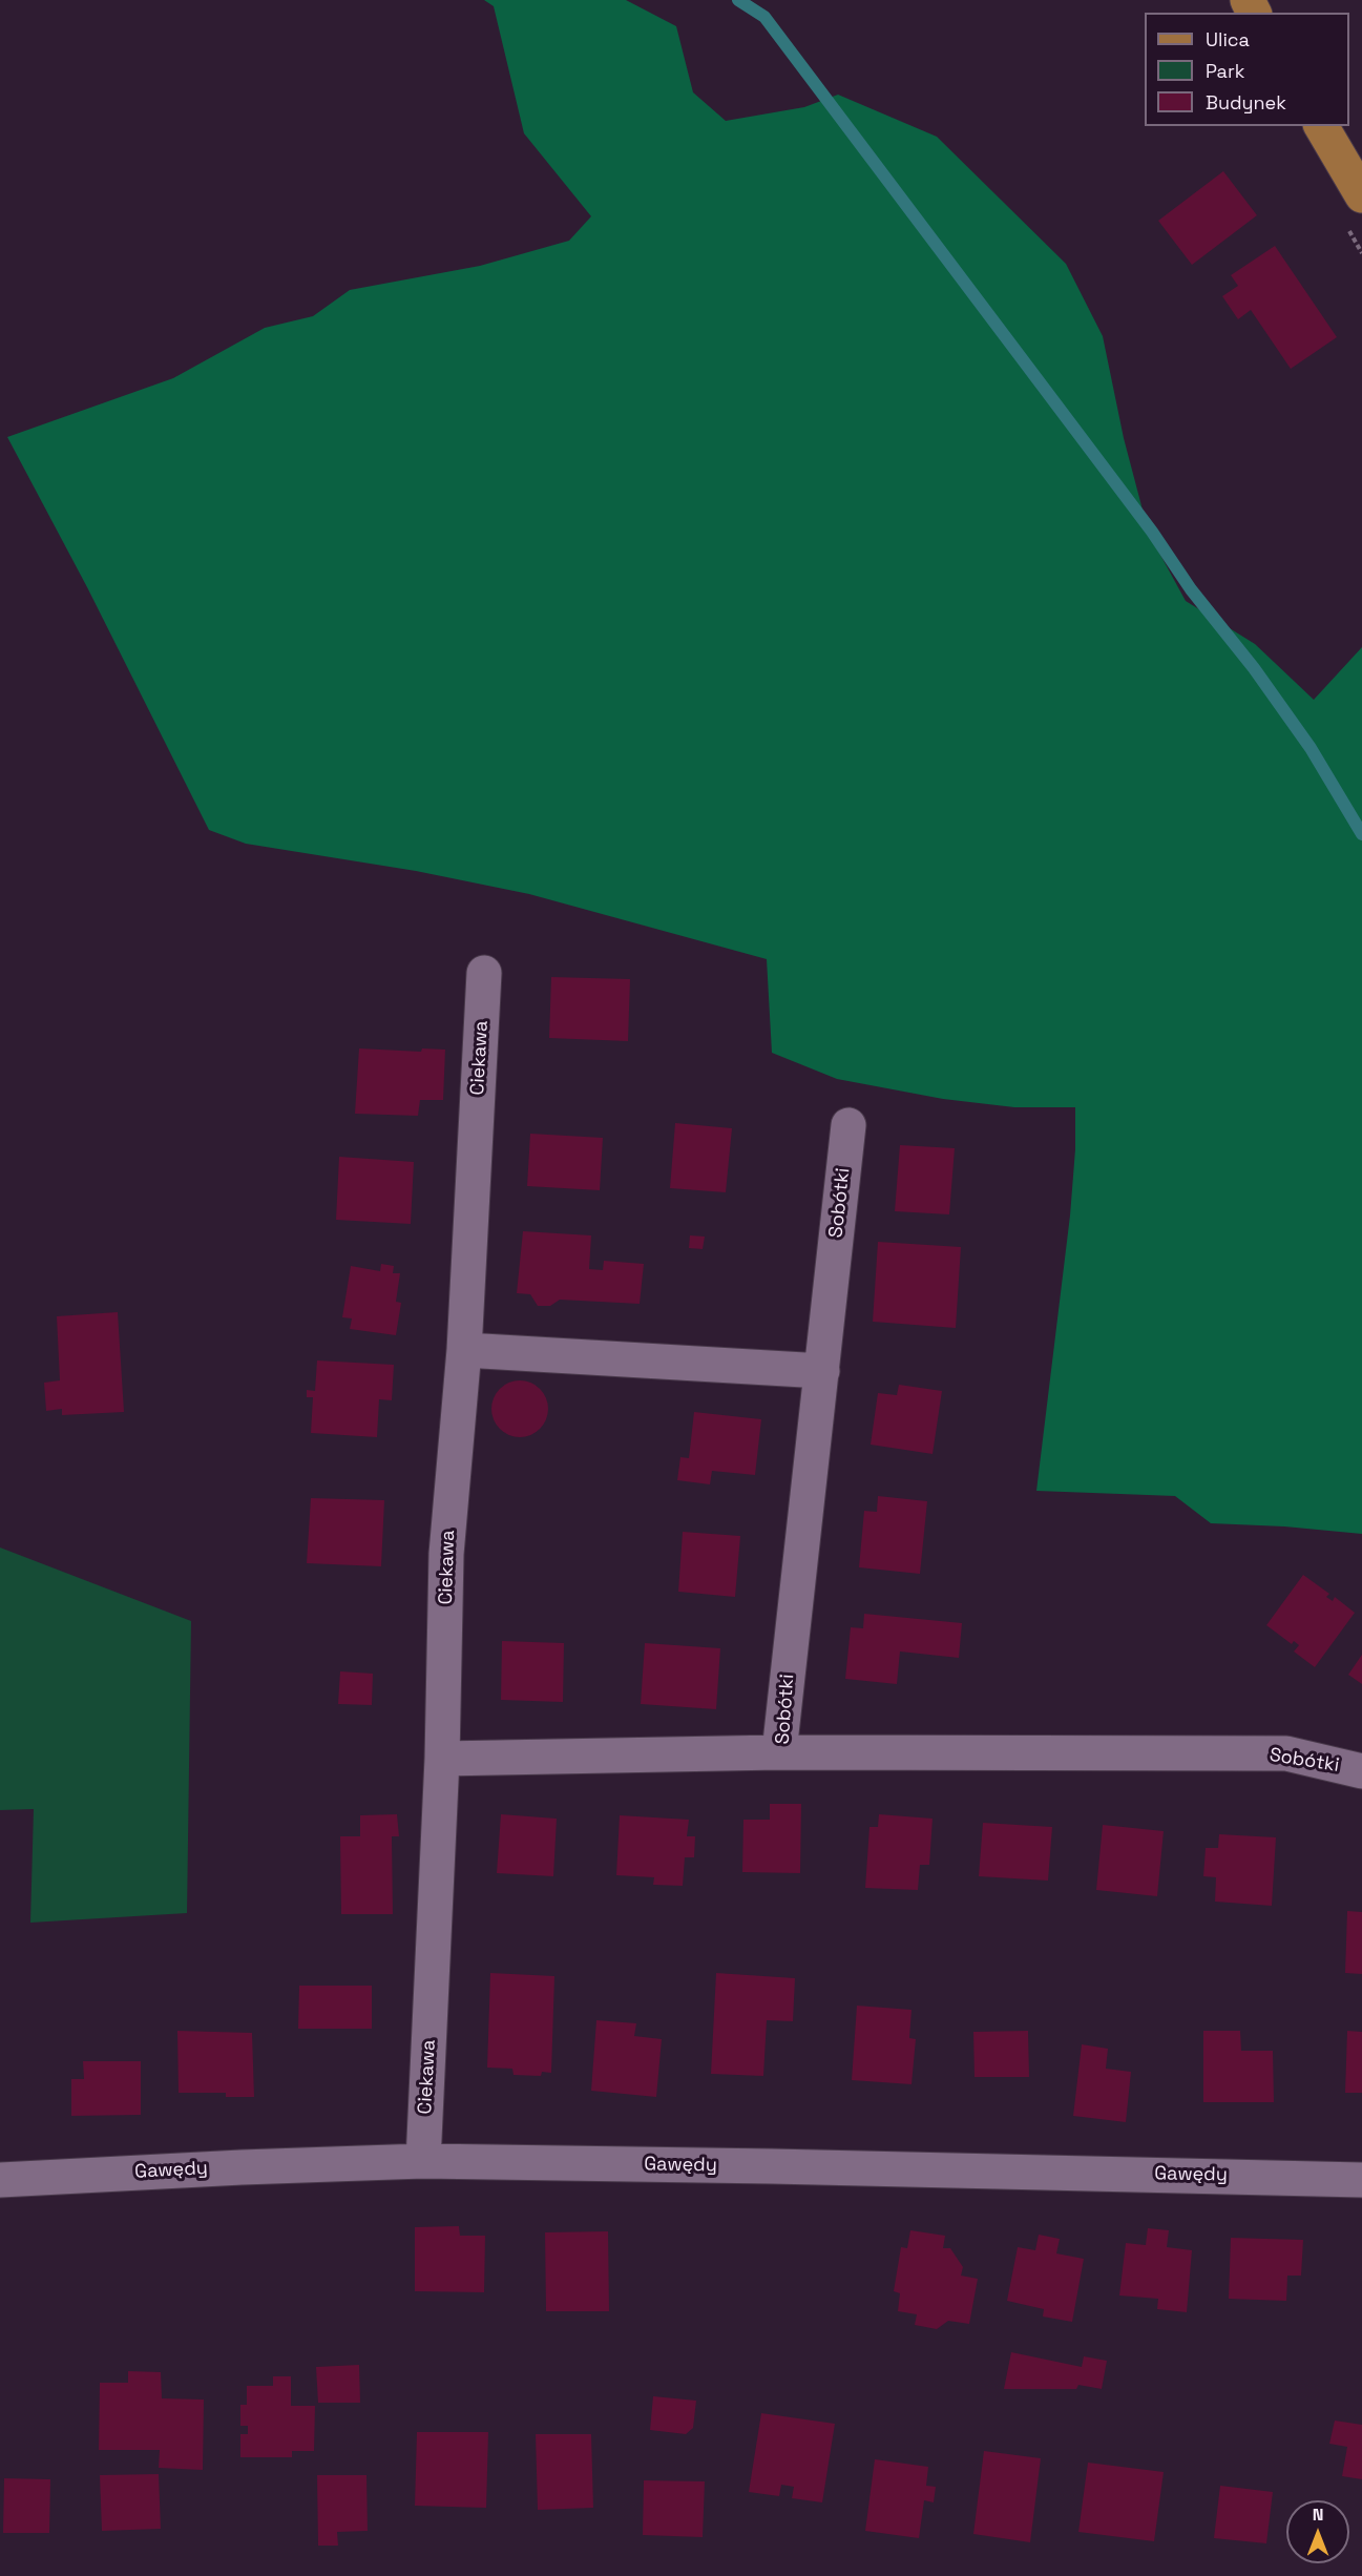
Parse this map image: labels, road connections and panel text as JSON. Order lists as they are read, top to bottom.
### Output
{
  "streets": {
    "street": ["Ciekawa", "Sobótki", "Gawędy"]
  },
  "crossings": [
    ["Ciekawa", "Gawędy"]
  ],
  "legend": ["Ulica", "Park", "Budynek"],
  "north": "top"
}
